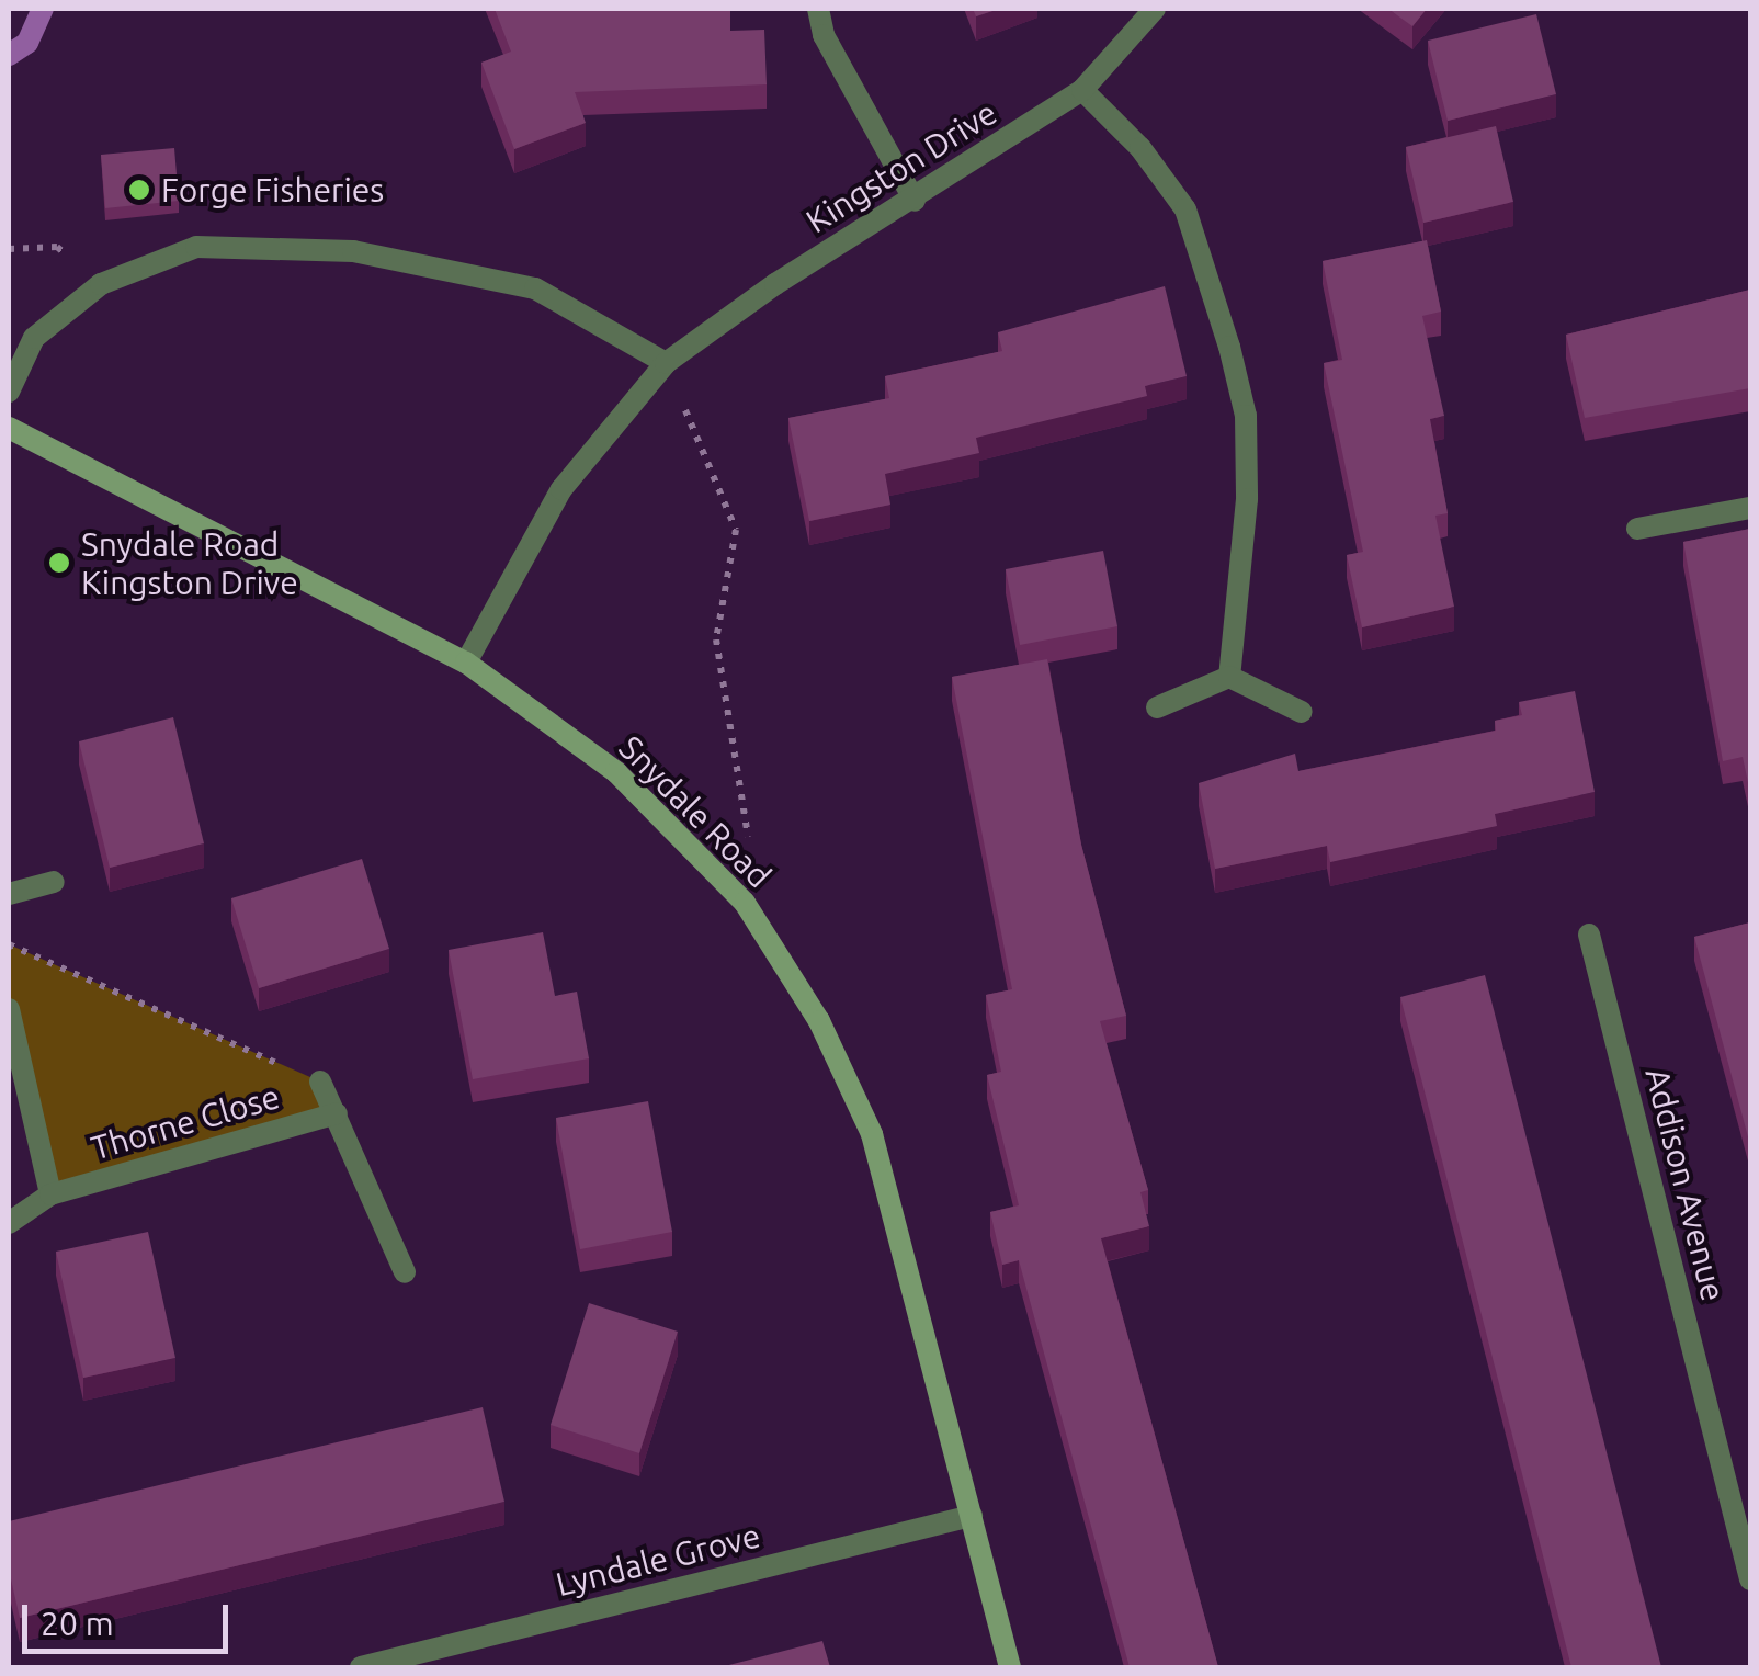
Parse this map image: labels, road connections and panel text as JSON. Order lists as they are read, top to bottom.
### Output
{
  "streets": {
    "street": [
      "Kingston Drive",
      "Snydale Road",
      "Thorne Close",
      "Addison Avenue",
      "Lyndale Grove"
    ]
  },
  "crossings": [
    ["Kingston Drive", "Snydale Road"],
    ["Snydale Road", "Lyndale Grove"]
  ],
  "places": ["Forge Fisheries", "Snydale Road Kingston Drive"],
  "scale_bar": "20 m"
}
